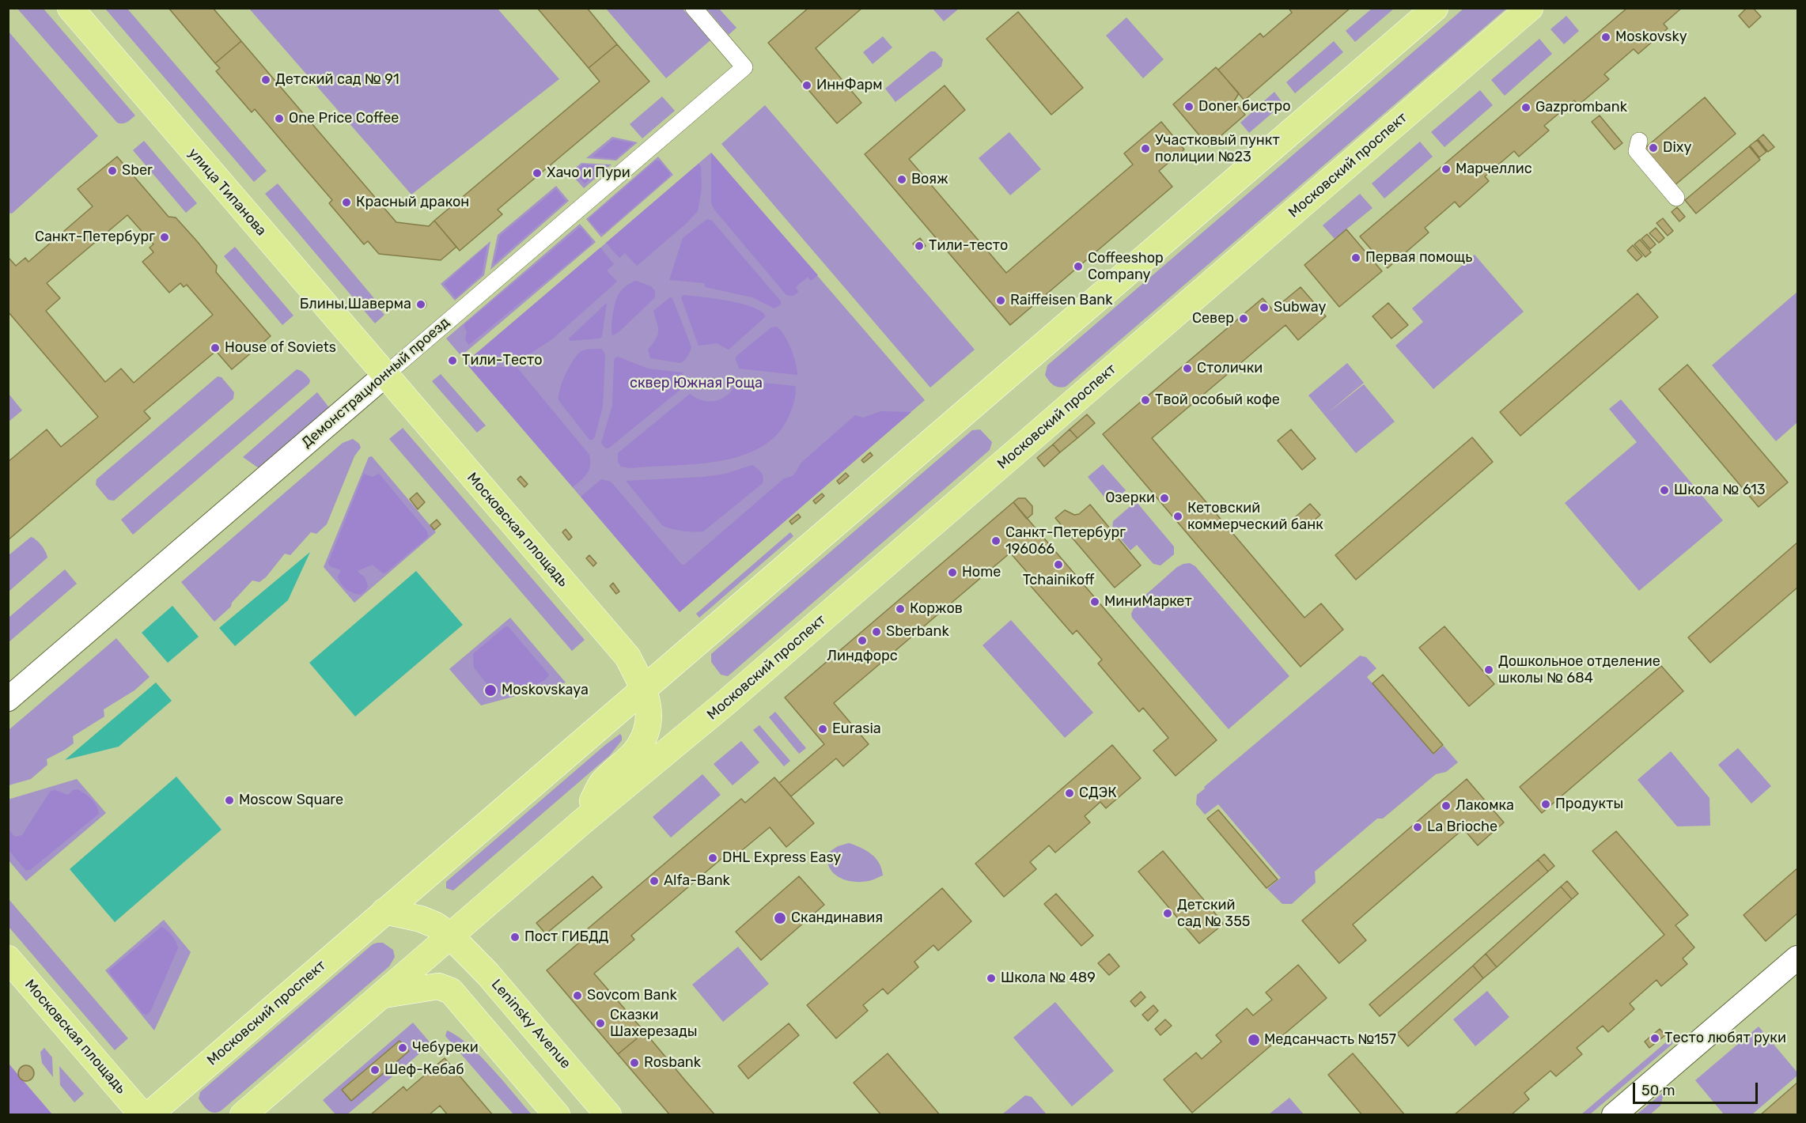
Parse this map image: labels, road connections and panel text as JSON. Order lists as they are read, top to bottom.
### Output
{
  "streets": {
    "main road": [
      "Московский проспект",
      "улица Типанова",
      "Московская площадь",
      "Leninsky Avenue"
    ],
    "street": ["Демонстрационный проезд"]
  },
  "crossings": [
    ["Московский проспект", "Московская площадь"],
    ["Московский проспект", "Leninsky Avenue"],
    ["улица Типанова", "Демонстрационный проезд"],
    ["улица Типанова", "Московская площадь"],
    ["Демонстрационный проезд", "Московская площадь"]
  ],
  "parks": ["сквер Южная Роща"],
  "places": [
    "Moskovsky",
    "Детский сад № 91",
    "ИннФарм",
    "Doner бистро",
    "Gazprombank",
    "One Price Coffee",
    "Dixy",
    "Участковый пункт полиции №23",
    "Марчеллис",
    "Sber",
    "Хачо и Пури",
    "Вояж",
    "Красный дракон",
    "Санкт-Петербург",
    "Тили-тесто",
    "Первая помощь",
    "Coffeeshop Company",
    "Raiffeisen Bank",
    "Блины,Шаверма",
    "Subway",
    "Север",
    "House of Soviets",
    "Тили-Тесто",
    "Столички",
    "Твой особый кофе",
    "Школа № 613",
    "Озерки",
    "Кетовский коммерческий банк",
    "Санкт-Петербург 196066",
    "Tchainikoff",
    "Home",
    "МиниМаркет",
    "Коржов",
    "Sberbank",
    "Линдфорс",
    "Дошкольное отделение школы № 684",
    "Moskovskaya",
    "Eurasia",
    "СДЭК",
    "Moscow Square",
    "Продукты",
    "Лакомка",
    "La Brioche",
    "DHL Express Easy",
    "Alfa-Bank",
    "Детский сад № 355",
    "Скандинавия",
    "Пост ГИБДД",
    "Школа № 489",
    "Sovcom Bank",
    "Сказки Шахерезады",
    "Тесто любят руки",
    "Медсанчасть №157",
    "Чебуреки",
    "Rosbank",
    "Шеф-Кебаб"
  ],
  "scale_bar": "50 m"
}
